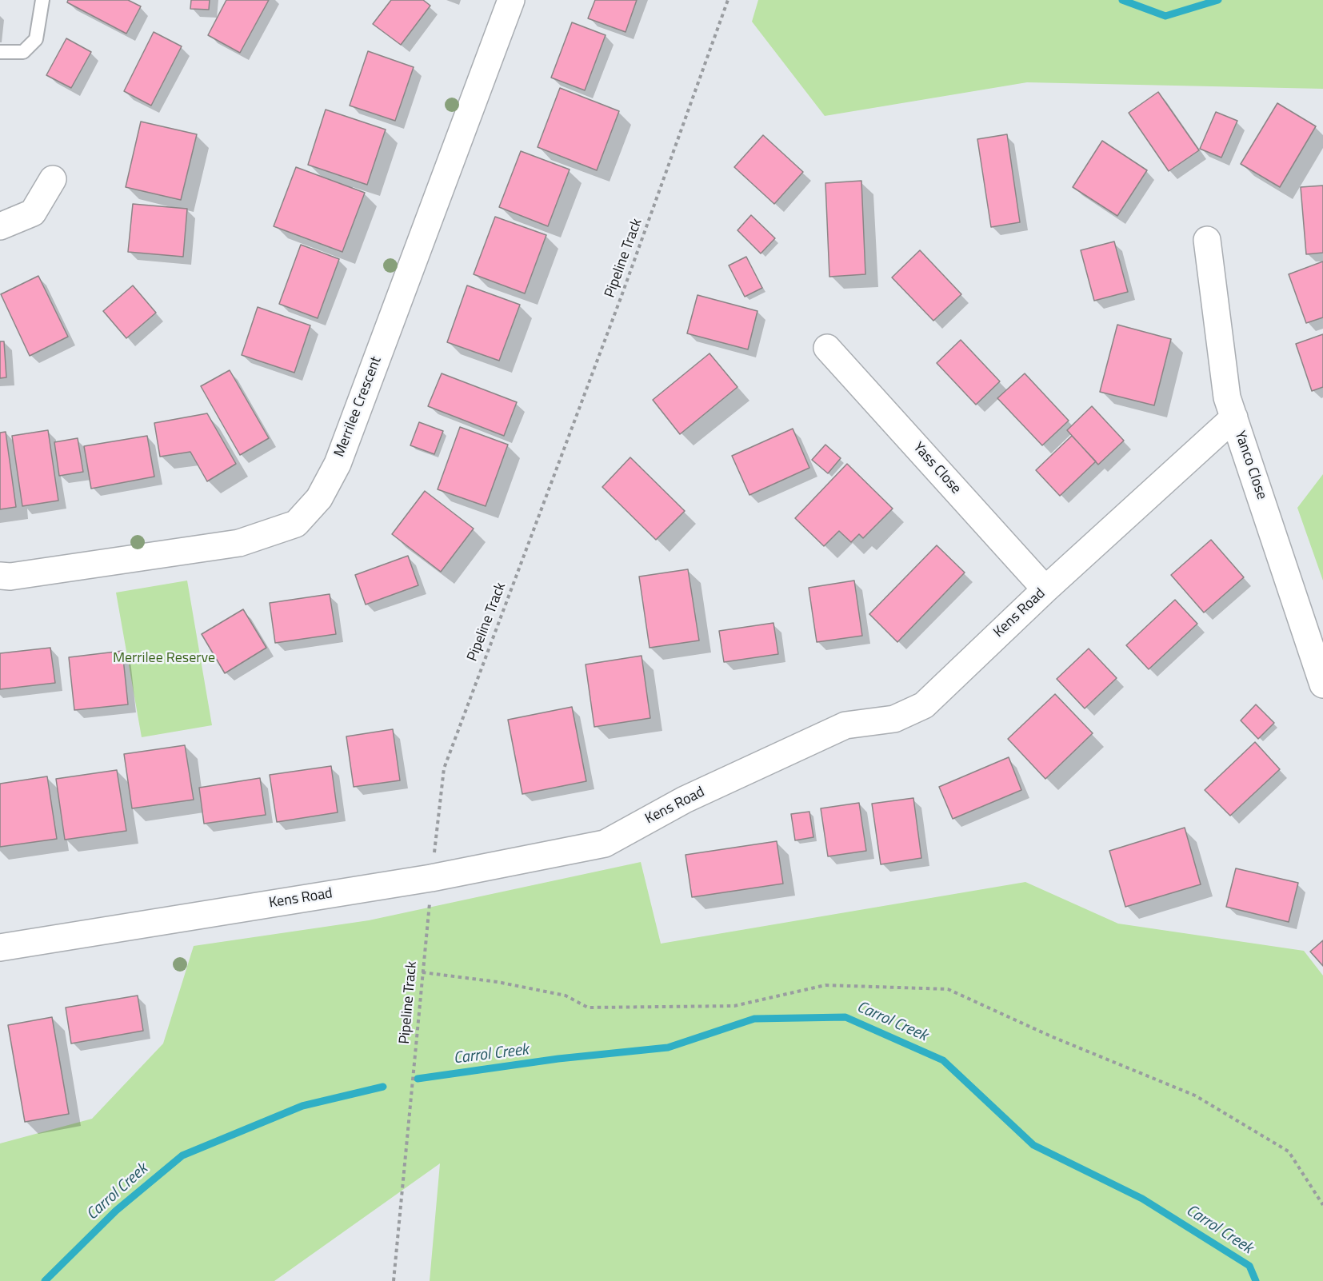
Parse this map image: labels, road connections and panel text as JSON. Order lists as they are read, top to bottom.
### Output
{
  "streets": {
    "street": [
      "Merrilee Crescent",
      "Yanco Close",
      "Yass Close",
      "Kens Road"
    ],
    "path": ["Pipeline Track"]
  },
  "crossings": [
    ["Pipeline Track", "Kens Road"],
    ["Yanco Close", "Kens Road"],
    ["Yass Close", "Kens Road"]
  ],
  "water": ["Carrol Creek"],
  "parks": ["Merrilee Reserve"]
}
